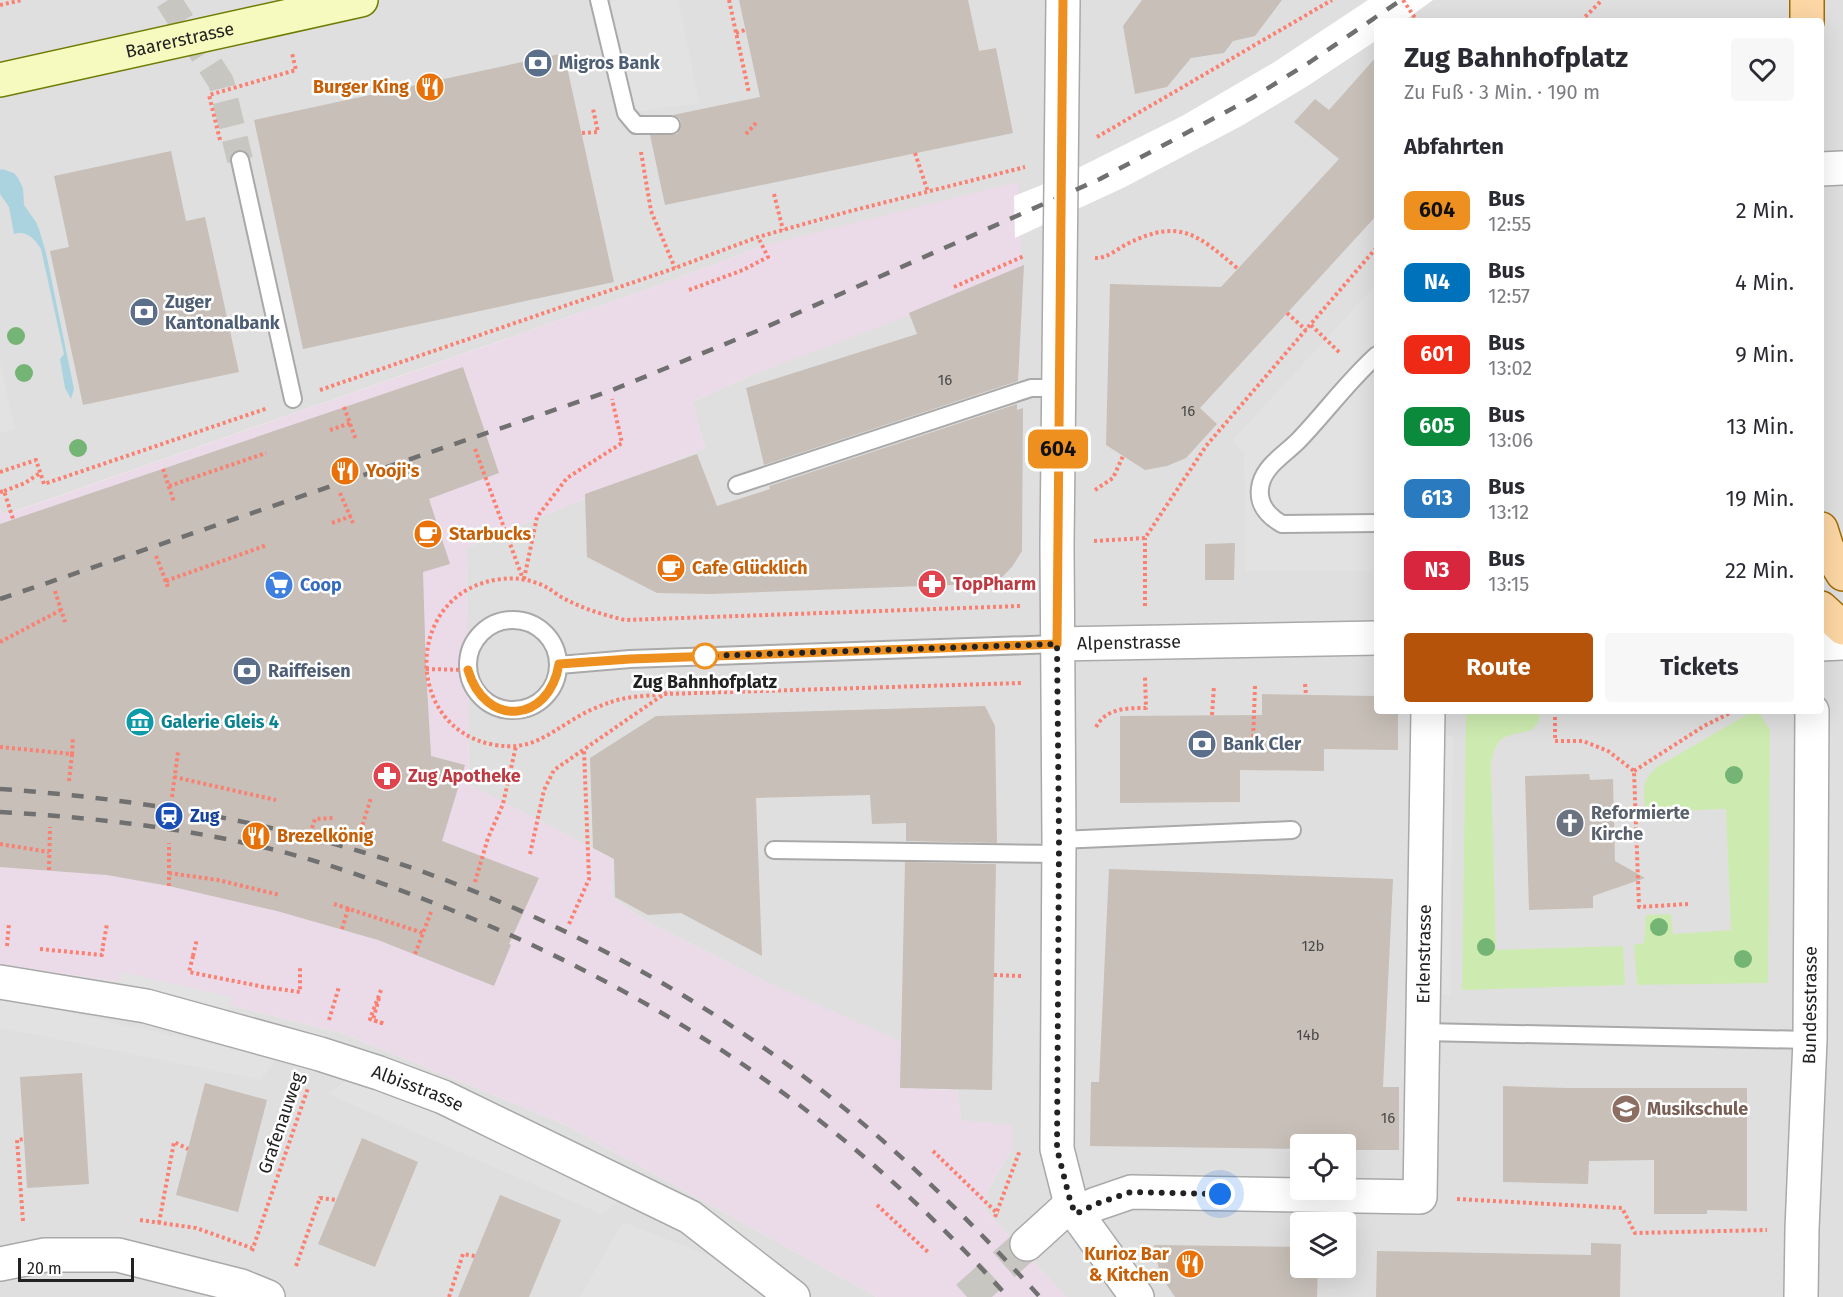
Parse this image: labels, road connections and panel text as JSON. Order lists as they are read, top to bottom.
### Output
{
  "streets": {
    "main road": ["Baarerstrasse"],
    "street": [
      "Alpenstrasse",
      "Erlenstrasse",
      "Bundesstrasse",
      "Albisstrasse"
    ],
    "path": ["Grafenauweg"]
  },
  "crossings": [
    ["Albisstrasse", "Grafenauweg"]
  ],
  "places": {
    "bank": [
      "Migros Bank",
      "Zuger Kantonalbank",
      "Raiffeisen",
      "Bank Cler"
    ],
    "restaurant": [
      "Burger King",
      "Yooji's",
      "Brezelkönig",
      "Kurioz Bar & Kitchen"
    ],
    "cafe": ["Starbucks", "Cafe Glücklich"],
    "pharmacy": ["TopPharm", "Zug Apotheke"],
    "supermarket": ["Coop"],
    "other": ["Zug Bahnhofplatz"],
    "museum": ["Galerie Gleis 4"],
    "station": ["Zug"],
    "church": ["Reformierte Kirche"],
    "school or university": ["Musikschule"]
  },
  "lines": ["bus line 604"],
  "house_numbers": [
    "16",
    "16",
    "12b",
    "14b",
    "16"
  ],
  "scale_bar": "20 m",
  "page": {
    "on_map": "604",
    "heading": [
      ["Zug Bahnhofplatz", "Zu Fuß · 3 Min. · 190 m"],
      "Abfahrten"
    ],
    "list": [
      {
        "mark": "604",
        "name": "Bus",
        "note": "12:55",
        "value": "2 Min."
      },
      {
        "mark": "N4",
        "name": "Bus",
        "note": "12:57",
        "value": "4 Min."
      },
      {
        "mark": "601",
        "name": "Bus",
        "note": "13:02",
        "value": "9 Min."
      },
      {
        "mark": "605",
        "name": "Bus",
        "note": "13:06",
        "value": "13 Min."
      },
      {
        "mark": "613",
        "name": "Bus",
        "note": "13:12",
        "value": "19 Min."
      },
      {
        "mark": "N3",
        "name": "Bus",
        "note": "13:15",
        "value": "22 Min."
      }
    ],
    "buttons": ["Route", "Tickets"],
    "scale": "20 m"
  }
}
